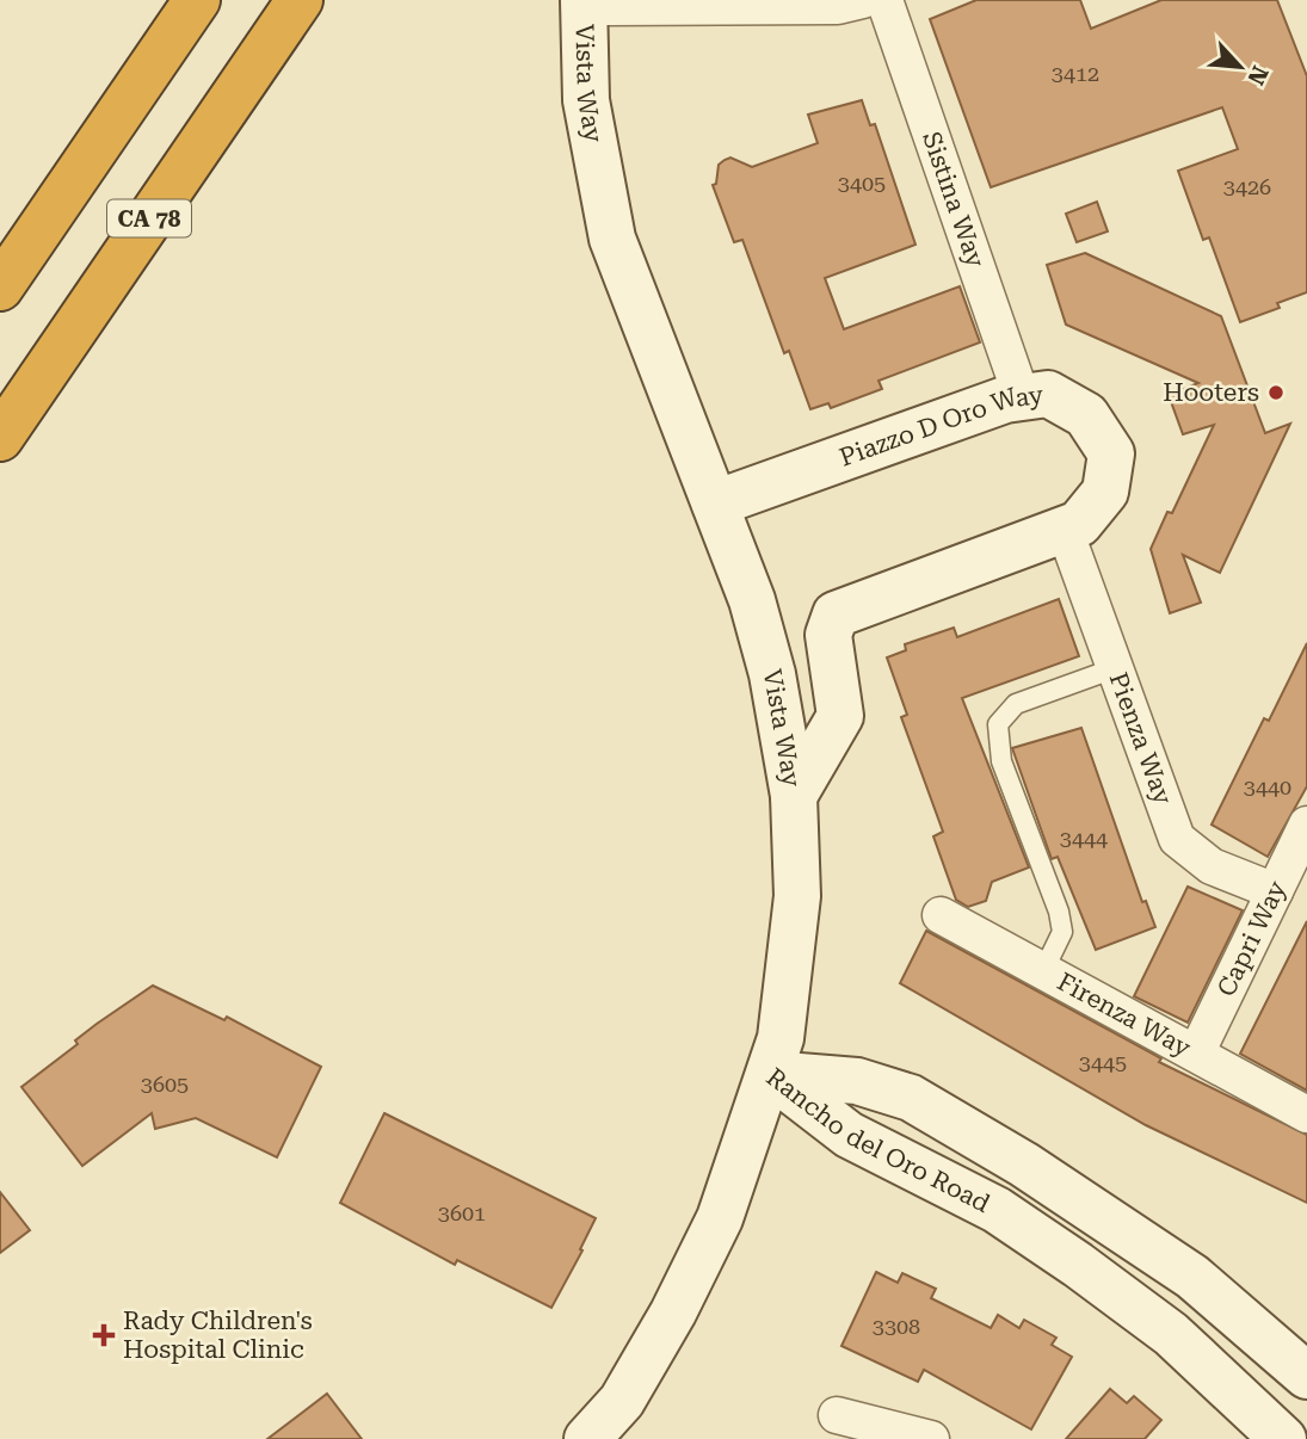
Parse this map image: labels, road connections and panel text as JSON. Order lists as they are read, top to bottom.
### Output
{
  "streets": {
    "highway": ["CA 78"],
    "main road": ["Vista Way", "Piazzo D Oro Way", "Rancho del Oro Road"],
    "street": [
      "Sistina Way",
      "Pienza Way",
      "Capri Way",
      "Firenza Way"
    ]
  },
  "crossings": [
    ["Vista Way", "Piazzo D Oro Way"],
    ["Vista Way", "Rancho del Oro Road"],
    ["Sistina Way", "Piazzo D Oro Way"],
    ["Piazzo D Oro Way", "Pienza Way"],
    ["Pienza Way", "Capri Way"],
    ["Capri Way", "Firenza Way"]
  ],
  "places": {
    "other": ["Hooters"],
    "health": ["Rady Children's Hospital Clinic"]
  },
  "house_numbers": [
    "3412",
    "3405",
    "3426",
    "3440",
    "3444",
    "3445",
    "3605",
    "3601",
    "3308"
  ],
  "north": "bottom right"
}
